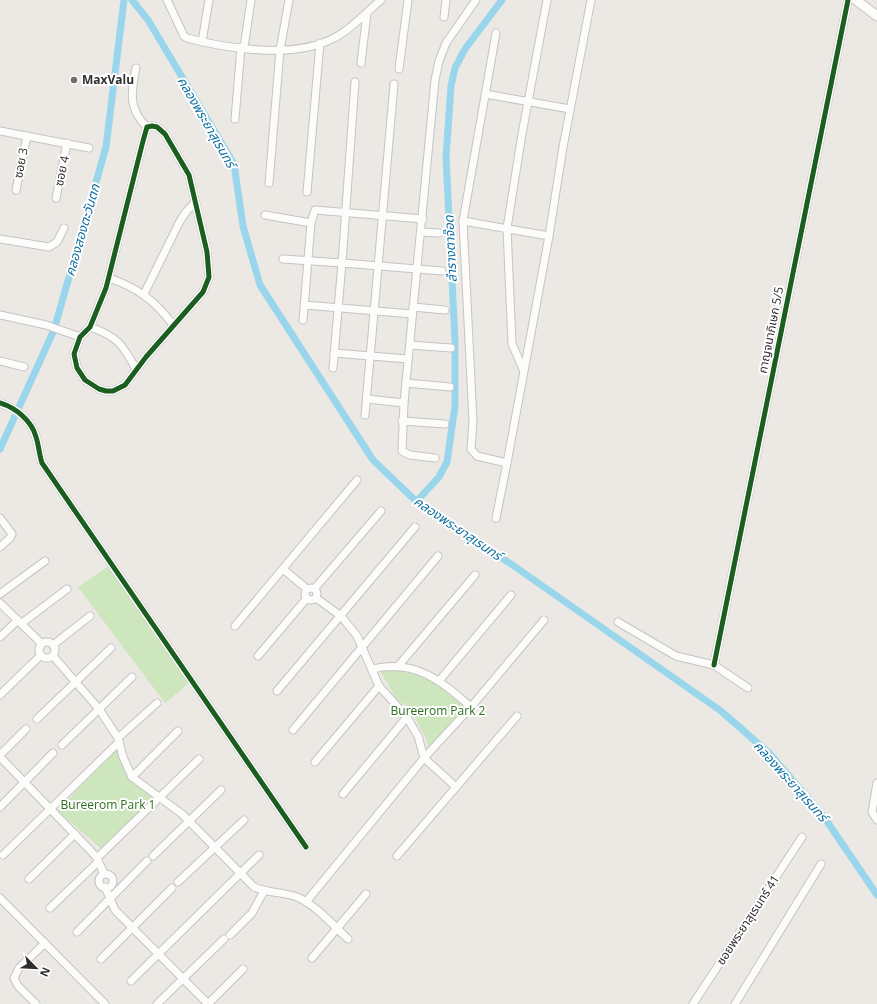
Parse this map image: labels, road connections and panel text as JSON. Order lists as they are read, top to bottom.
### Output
{
  "streets": {
    "street": [
      "ซอย 3",
      "ซอย 4",
      "กาญจนาภิเษก 5/5",
      "ซอยพระยาสุเรนทร์ 41"
    ]
  },
  "water": ["คลองพระยาสุเรนทร์", "คลองสองตะวันตก", "ลำรางตาจ๊อด"],
  "parks": ["Bureerom Park 2", "Bureerom Park 1"],
  "places": ["MaxValu"],
  "north": "bottom right"
}
